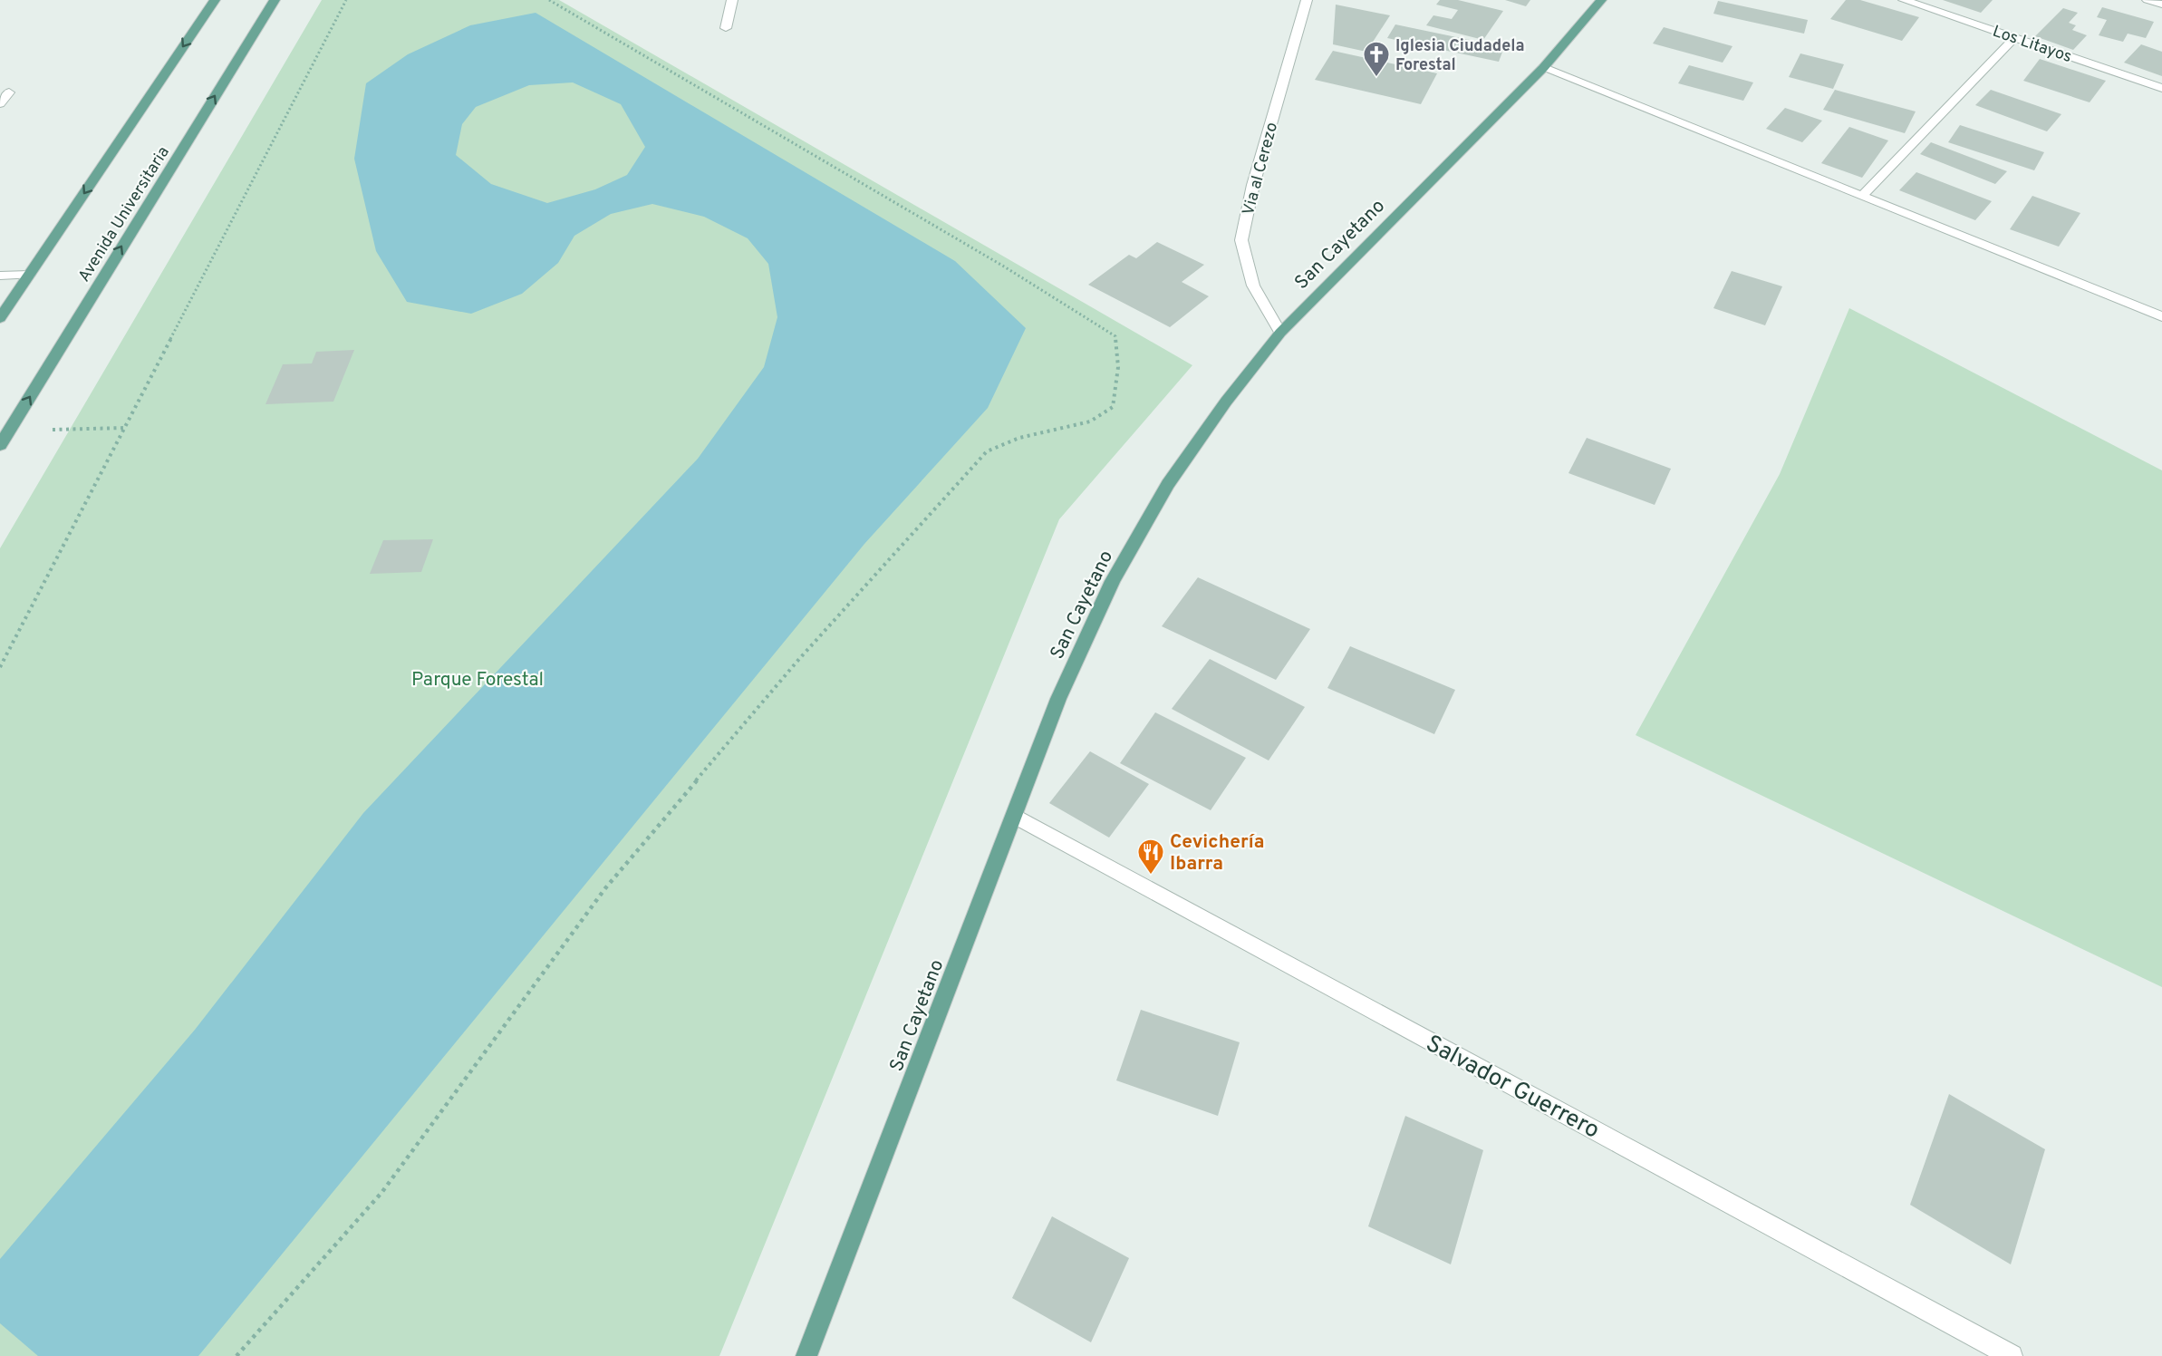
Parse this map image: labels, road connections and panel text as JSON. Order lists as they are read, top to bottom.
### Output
{
  "streets": {
    "main road": ["Avenida Universitaria", "San Cayetano"],
    "street": ["Los Litayos", "Via al Cerezo", "Salvador Guerrero"]
  },
  "crossings": [
    ["Via al Cerezo", "San Cayetano"],
    ["San Cayetano", "Salvador Guerrero"]
  ],
  "parks": ["Parque Forestal"],
  "places": {
    "church": ["Iglesia Ciudadela Forestal"],
    "restaurant": ["Cevichería Ibarra"]
  }
}
